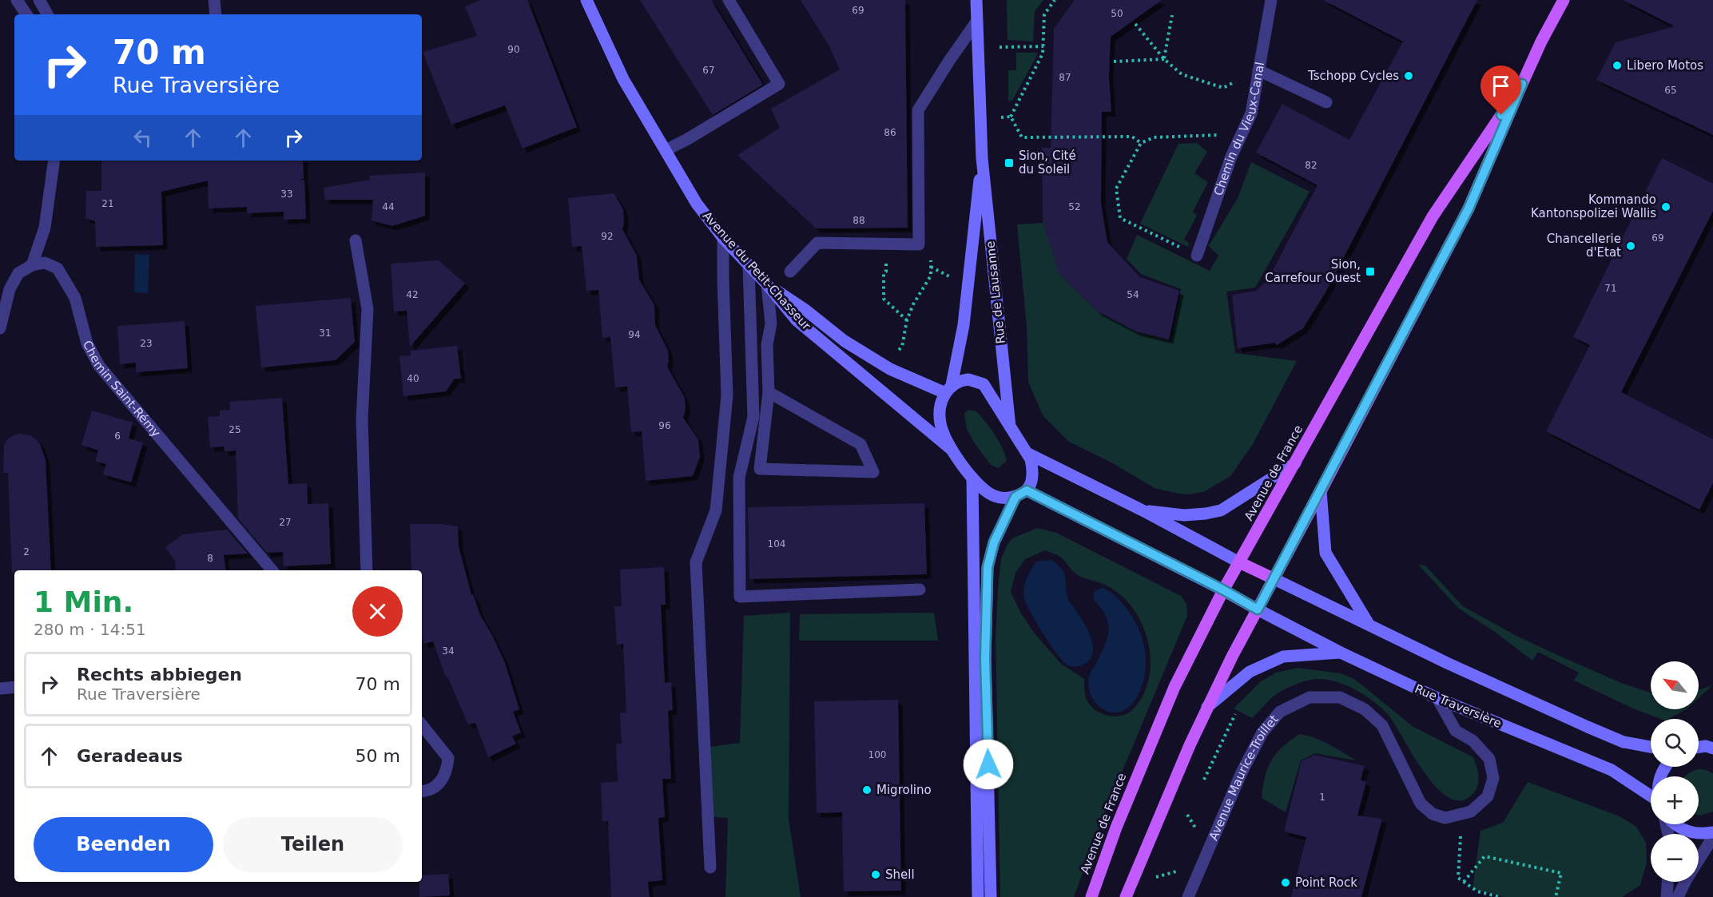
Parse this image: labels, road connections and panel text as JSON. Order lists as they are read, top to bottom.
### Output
{
  "streets": {
    "main road": ["Avenue de France"],
    "street": [
      "Chemin du Vieux-Canal",
      "Avenue du Petit-Chasseur",
      "Rue de Lausanne",
      "Chemin Saint-Rémy",
      "Rue Traversière",
      "Avenue Maurice-Troillet"
    ]
  },
  "crossings": [
    ["Avenue du Petit-Chasseur", "Rue de Lausanne"],
    ["Avenue de France", "Rue Traversière"],
    ["Rue Traversière", "Avenue Maurice-Troillet"]
  ],
  "places": {
    "other": [
      "Libero Motos",
      "Tschopp Cycles",
      "Kommando Kantonspolizei Wallis",
      "Chancellerie d'Etat",
      "Migrolino",
      "Shell",
      "Point Rock"
    ],
    "transit": ["Sion, Cité du Soleil", "Sion, Carrefour Ouest"]
  },
  "house_numbers": [
    "69",
    "50",
    "90",
    "67",
    "87",
    "65",
    "86",
    "82",
    "33",
    "21",
    "44",
    "52",
    "88",
    "92",
    "69",
    "71",
    "42",
    "54",
    "31",
    "94",
    "23",
    "40",
    "96",
    "25",
    "6",
    "27",
    "104",
    "2",
    "8",
    "34",
    "100",
    "1"
  ],
  "north": "top left",
  "page": {
    "turn": ["70 m", "Rue Traversière"],
    "heading": ["1 Min.", "280 m · 14:51"],
    "list": [
      {
        "name": "Rechts abbiegen",
        "note": "Rue Traversière",
        "value": "70 m"
      },
      {
        "name": "Geradeaus",
        "value": "50 m"
      }
    ],
    "map_buttons": ["+", "−"],
    "buttons": ["Beenden", "Teilen"]
  }
}
